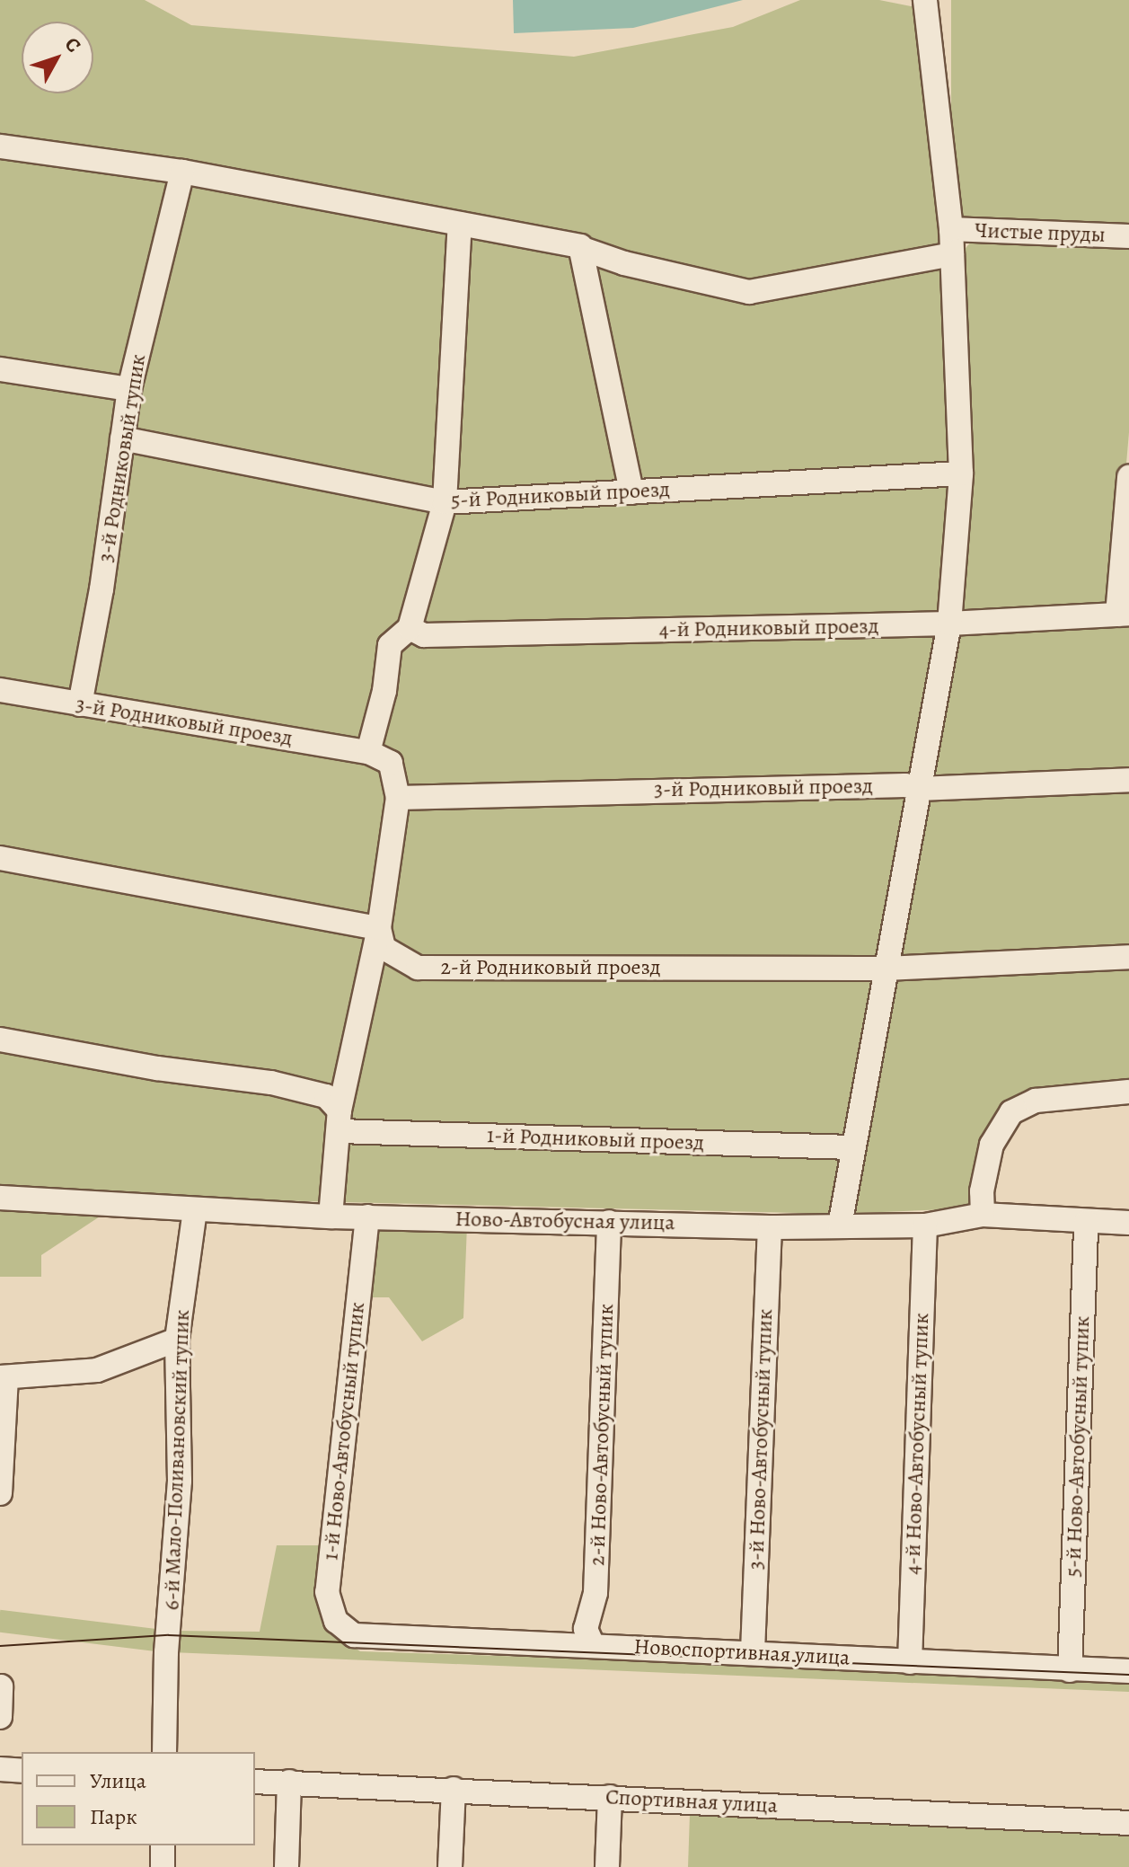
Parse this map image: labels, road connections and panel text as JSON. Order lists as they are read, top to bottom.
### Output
{
  "streets": {
    "street": [
      "Чистые пруды",
      "3-й Родниковый тупик",
      "5-й Родниковый проезд",
      "4-й Родниковый проезд",
      "3-й Родниковый проезд",
      "2-й Родниковый проезд",
      "1-й Родниковый проезд",
      "Ново-Автобусная улица",
      "1-й Ново-Автобусный тупик",
      "2-й Ново-Автобусный тупик",
      "3-й Ново-Автобусный тупик",
      "4-й Ново-Автобусный тупик",
      "5-й Ново-Автобусный тупик",
      "6-й Мало-Поливановский тупик",
      "Новоспортивная улица",
      "Спортивная улица"
    ]
  },
  "crossings": [
    ["3-й Родниковый тупик", "5-й Родниковый проезд"],
    ["3-й Родниковый тупик", "3-й Родниковый проезд"],
    ["Ново-Автобусная улица", "1-й Ново-Автобусный тупик"],
    ["Ново-Автобусная улица", "2-й Ново-Автобусный тупик"],
    ["Ново-Автобусная улица", "3-й Ново-Автобусный тупик"],
    ["Ново-Автобусная улица", "4-й Ново-Автобусный тупик"],
    ["Ново-Автобусная улица", "5-й Ново-Автобусный тупик"],
    ["Ново-Автобусная улица", "6-й Мало-Поливановский тупик"],
    ["1-й Ново-Автобусный тупик", "Новоспортивная улица"],
    ["2-й Ново-Автобусный тупик", "Новоспортивная улица"],
    ["3-й Ново-Автобусный тупик", "Новоспортивная улица"],
    ["4-й Ново-Автобусный тупик", "Новоспортивная улица"],
    ["5-й Ново-Автобусный тупик", "Новоспортивная улица"]
  ],
  "legend": ["Улица", "Парк"],
  "north": "top right"
}
